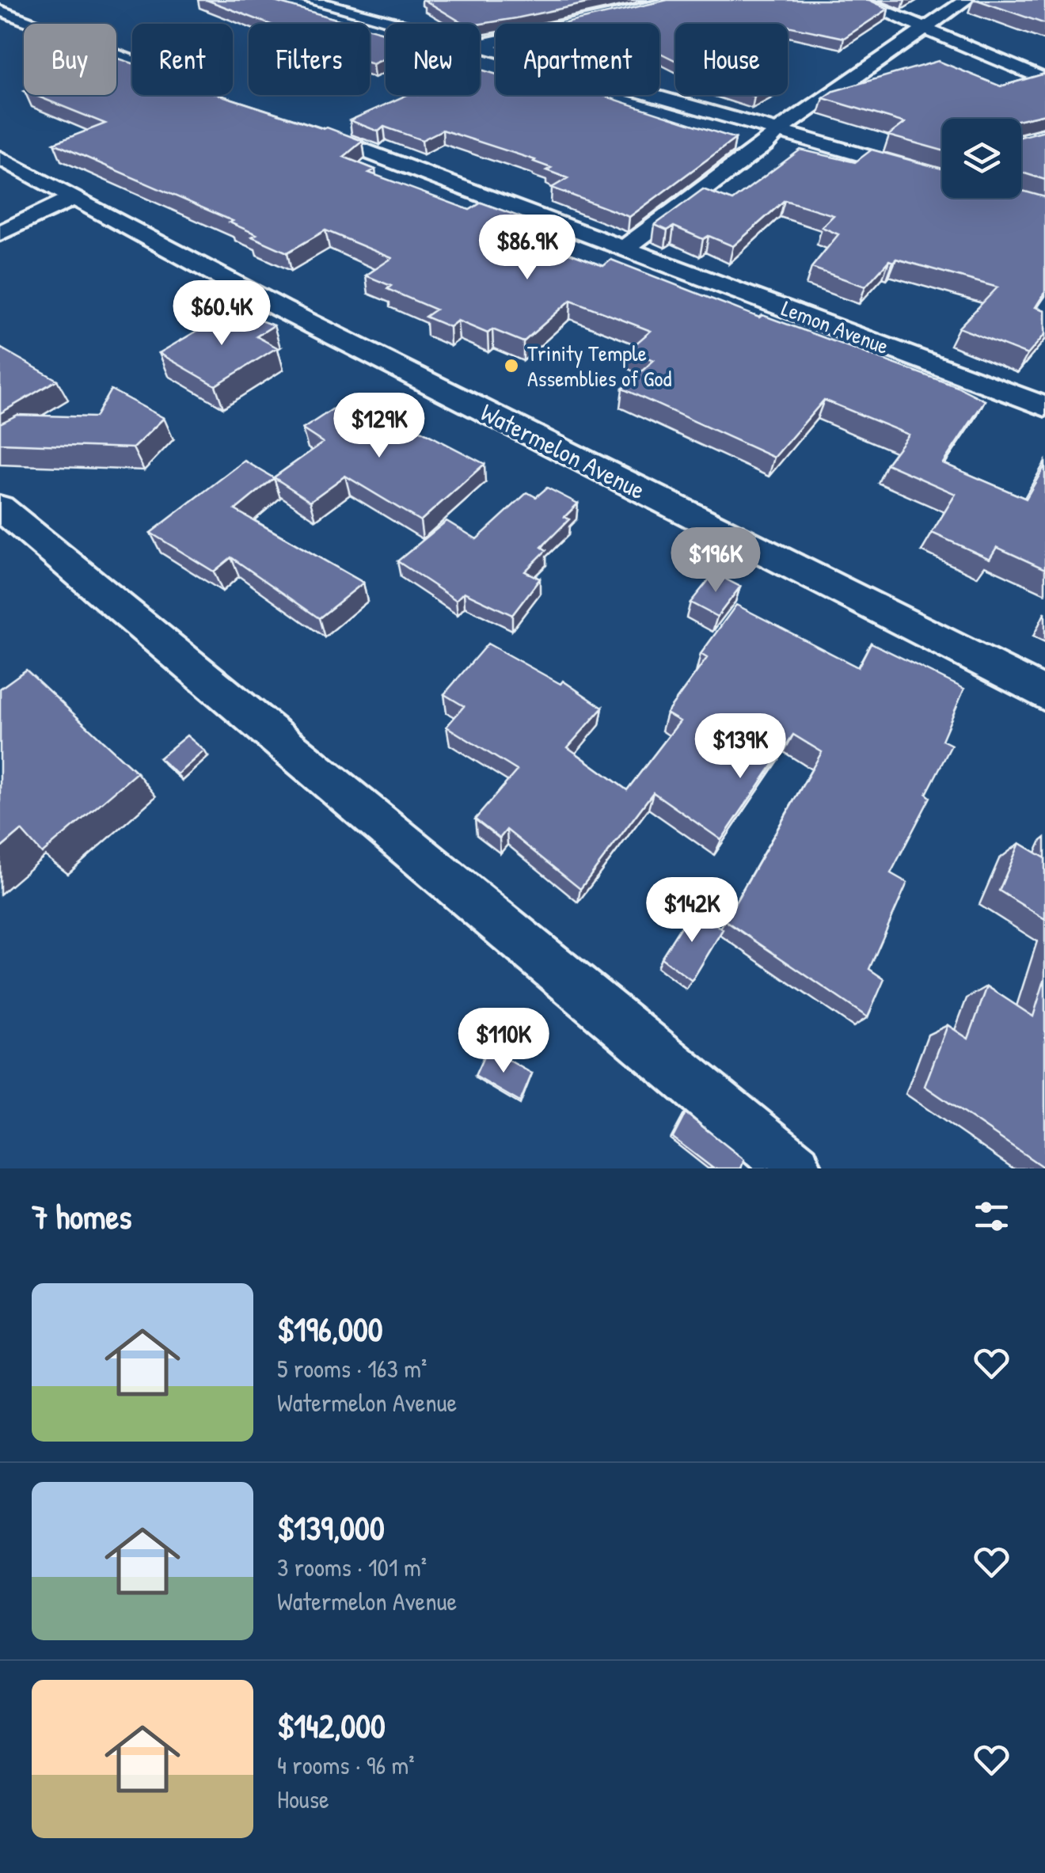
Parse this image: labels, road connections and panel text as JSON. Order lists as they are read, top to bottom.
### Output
{
  "streets": {
    "street": ["Lemon Avenue", "Watermelon Avenue"]
  },
  "places": ["Trinity Temple Assemblies of God"],
  "page": {
    "chip": [
      "Buy",
      "Rent",
      "Filters",
      "New",
      "Apartment",
      "House"
    ],
    "price": [
      "$86.9K",
      "$60.4K",
      "$129K",
      "$196K",
      "$139K",
      "$142K",
      "$110K"
    ],
    "heading": "7 homes",
    "list": [
      {
        "name": "$196,000",
        "note": "5 rooms · 163 m² · Watermelon Avenue"
      },
      {
        "name": "$139,000",
        "note": "3 rooms · 101 m² · Watermelon Avenue"
      },
      {
        "name": "$142,000",
        "note": "4 rooms · 96 m² · House"
      }
    ]
  }
}
